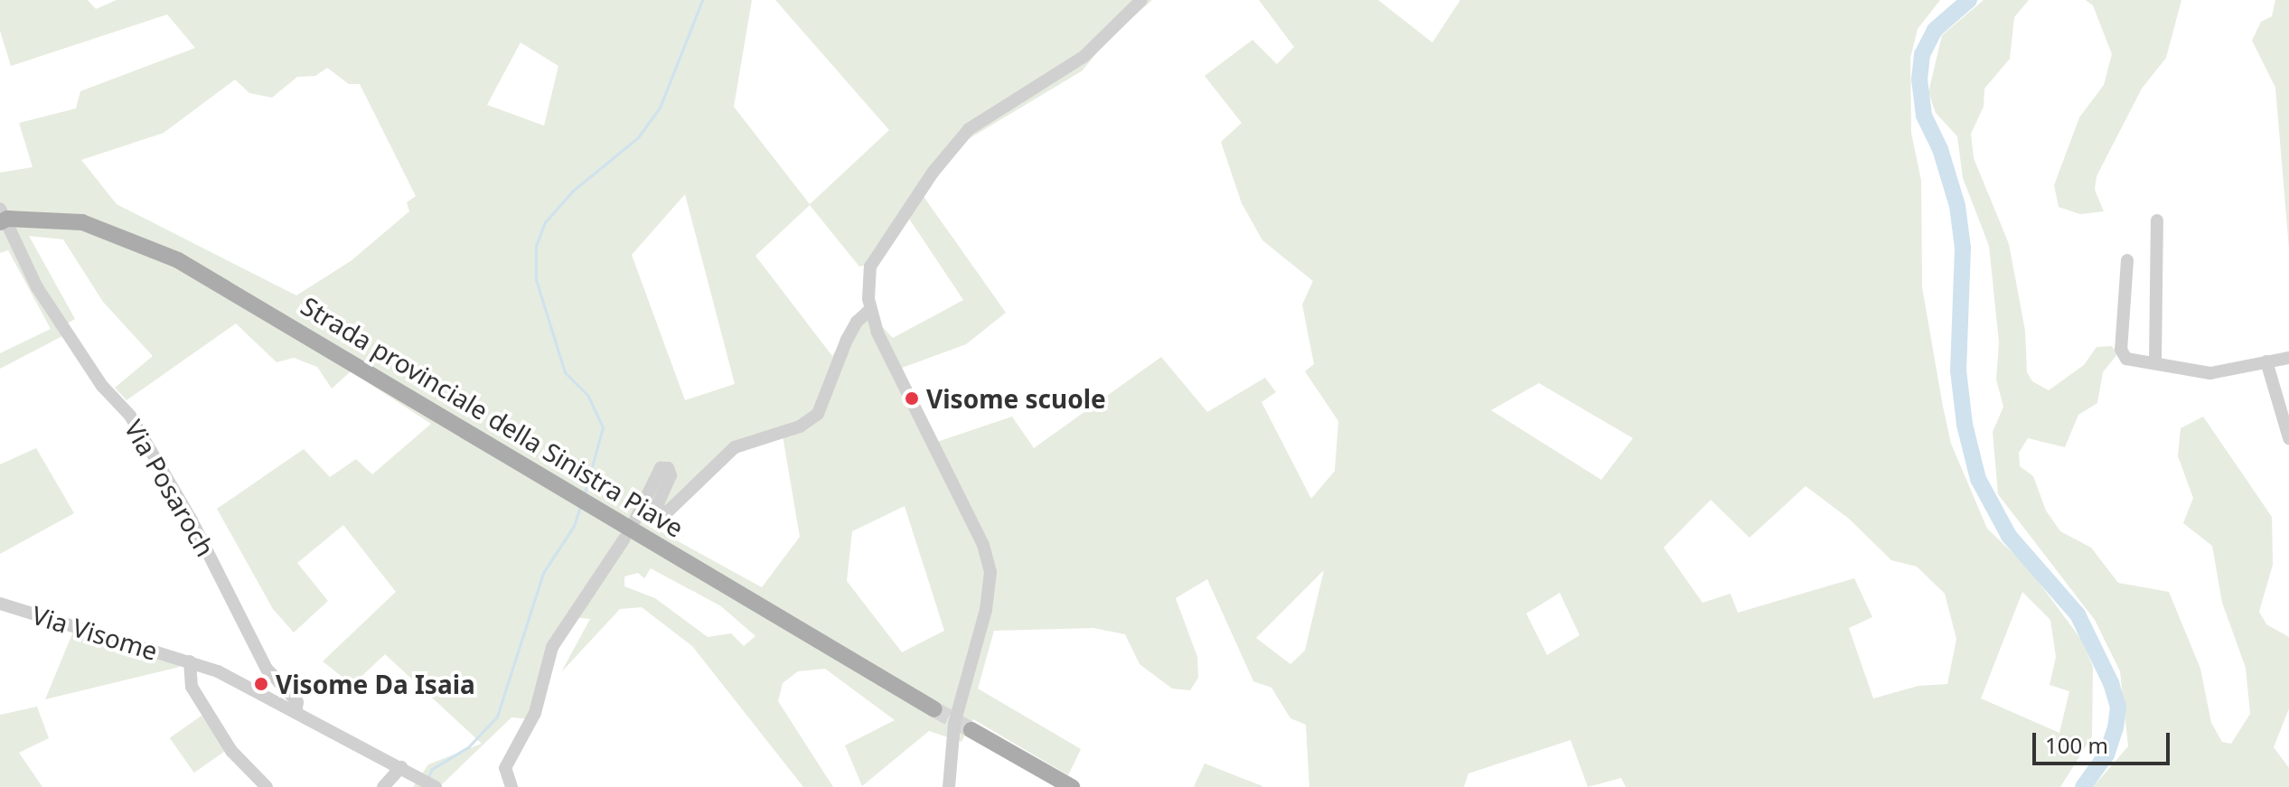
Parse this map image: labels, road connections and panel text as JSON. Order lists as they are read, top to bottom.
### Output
{
  "streets": {
    "main road": ["Strada provinciale della Sinistra Piave"],
    "street": ["Via Posaroch", "Via Visome"]
  },
  "crossings": [
    ["Strada provinciale della Sinistra Piave", "Via Posaroch"],
    ["Via Posaroch", "Via Visome"]
  ],
  "places": ["Visome scuole", "Visome Da Isaia"],
  "scale_bar": "100 m"
}
